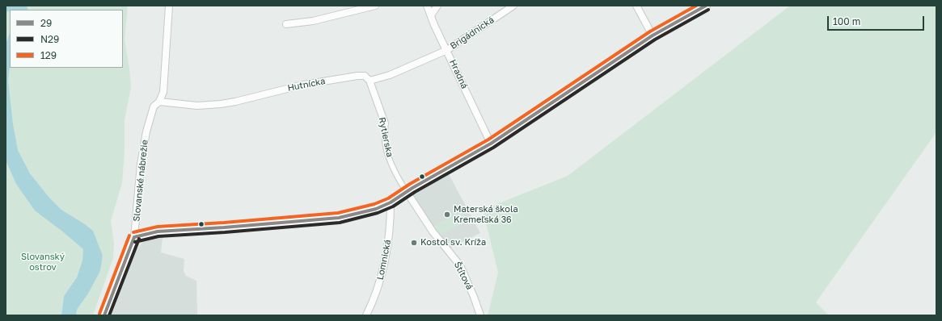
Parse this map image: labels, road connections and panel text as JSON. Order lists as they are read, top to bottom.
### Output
{
  "streets": {
    "street": [
      "Brigádnická",
      "Hradná",
      "Hutnícka",
      "Rytierska",
      "Slovanské nábrežie",
      "Lomnická",
      "Štítová"
    ]
  },
  "crossings": [
    ["Brigádnická", "Hradná"],
    ["Hutnícka", "Rytierska"],
    ["Hutnícka", "Slovanské nábrežie"],
    ["Rytierska", "Štítová"]
  ],
  "parks": ["Slovanský ostrov"],
  "places": ["Materská škola Kremeľská 36", "Kostol sv. Kríža"],
  "lines": ["transit line 29", "transit line 129", "transit line N29"],
  "legend": ["29", "N29", "129"],
  "scale_bar": "100 m"
}
